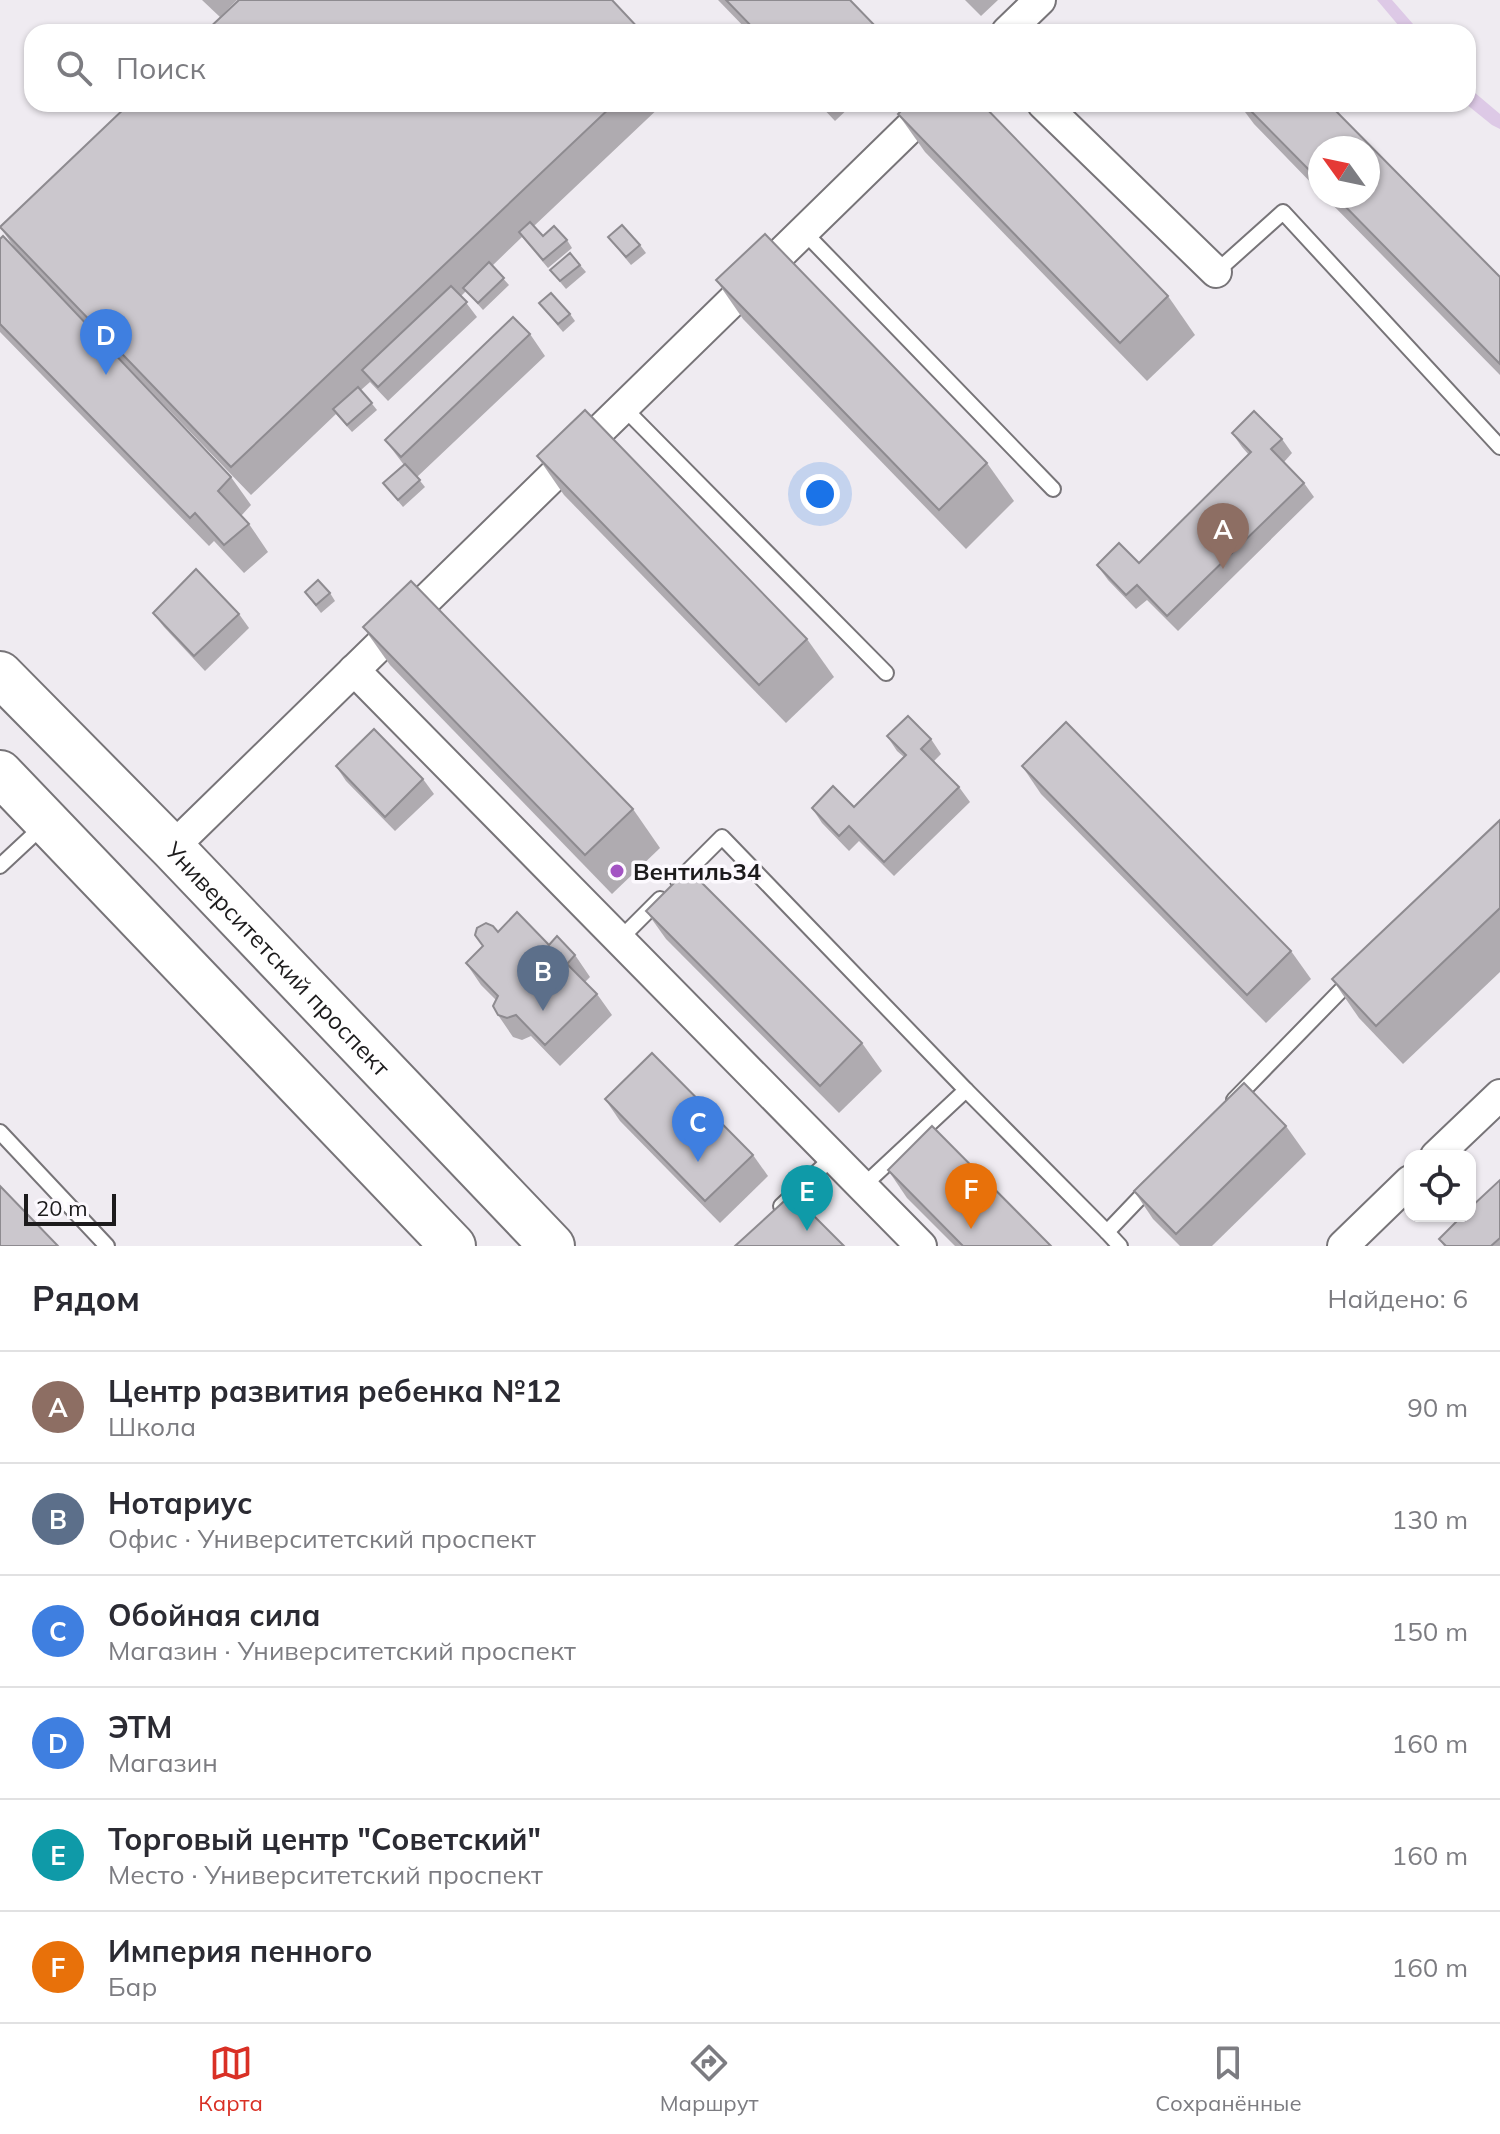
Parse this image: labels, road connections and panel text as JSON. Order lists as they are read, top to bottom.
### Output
{
  "streets": {
    "highway": ["Университетский проспект"]
  },
  "places": ["Вентиль34"],
  "scale_bar": "20 m",
  "north": "top left",
  "page": {
    "search": "Поиск",
    "pins": [
      "D",
      "A",
      "B",
      "C",
      "F",
      "E"
    ],
    "scale": "20 m",
    "heading": ["Рядом", "Найдено: 6"],
    "list": [
      {
        "mark": "A",
        "name": "Центр развития ребенка №12",
        "note": "Школа",
        "value": "90 m"
      },
      {
        "mark": "B",
        "name": "Нотариус",
        "note": "Офис · Университетский проспект",
        "value": "130 m"
      },
      {
        "mark": "C",
        "name": "Обойная сила",
        "note": "Магазин · Университетский проспект",
        "value": "150 m"
      },
      {
        "mark": "D",
        "name": "ЭТМ",
        "note": "Магазин",
        "value": "160 m"
      },
      {
        "mark": "E",
        "name": "Торговый центр \"Советский\"",
        "note": "Место · Университетский проспект",
        "value": "160 m"
      },
      {
        "mark": "F",
        "name": "Империя пенного",
        "note": "Бар",
        "value": "160 m"
      }
    ],
    "nav": ["Карта", "Маршрут", "Сохранённые"]
  }
}
